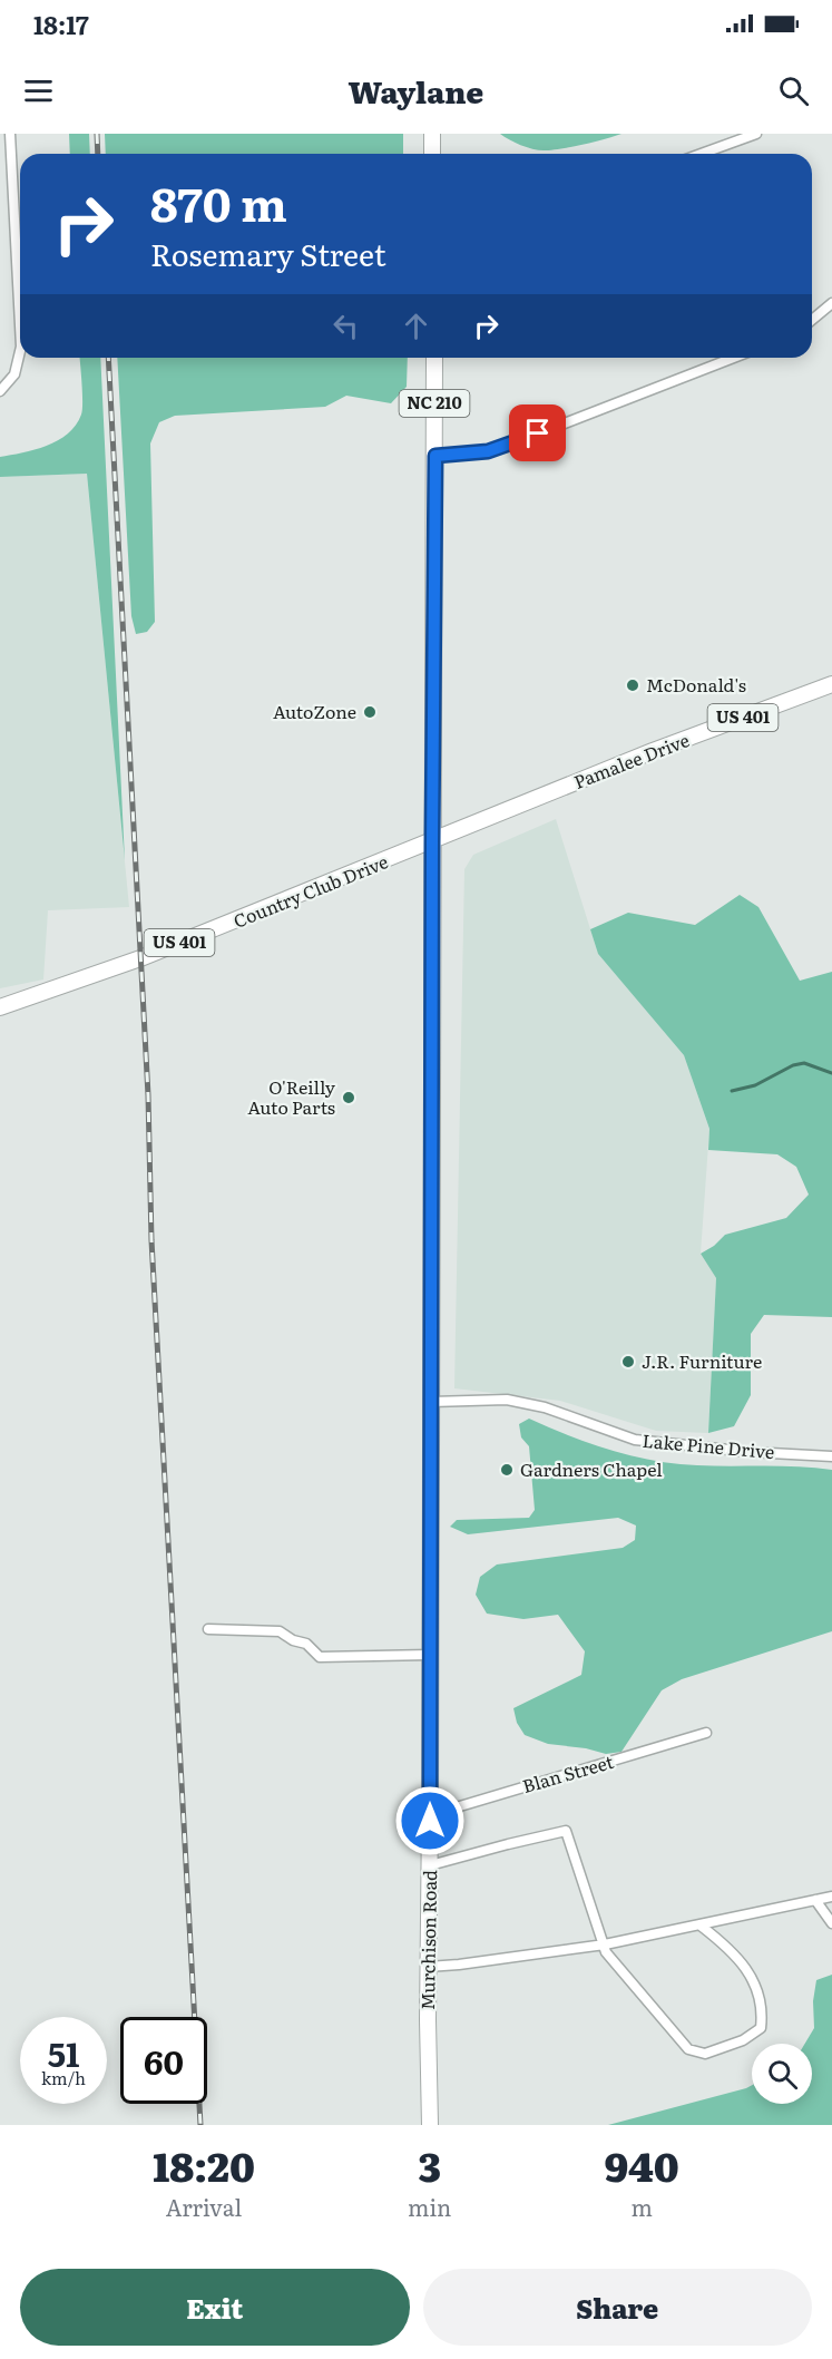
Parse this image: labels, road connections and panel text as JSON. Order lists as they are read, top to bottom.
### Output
{
  "streets": {
    "main road": [
      "NC 210",
      "US 401",
      "Pamalee Drive",
      "Country Club Drive",
      "Murchison Road"
    ],
    "street": ["Lake Pine Drive", "Blan Street"]
  },
  "crossings": [
    ["Pamalee Drive", "Country Club Drive"],
    ["Pamalee Drive", "Murchison Road"],
    ["Country Club Drive", "Murchison Road"],
    ["Lake Pine Drive", "Murchison Road"],
    ["Blan Street", "Murchison Road"]
  ],
  "places": [
    "McDonald's",
    "AutoZone",
    "O'Reilly Auto Parts",
    "J.R. Furniture",
    "Gardners Chapel"
  ],
  "page": {
    "status": "18:17",
    "header": "Waylane",
    "turn": ["870 m", "Rosemary Street"],
    "speed": "51 km/h",
    "limit": "60",
    "eta": [
      "18:20",
      "Arrival",
      "3",
      "min",
      "940",
      "m"
    ],
    "buttons": ["Exit", "Share"]
  }
}
